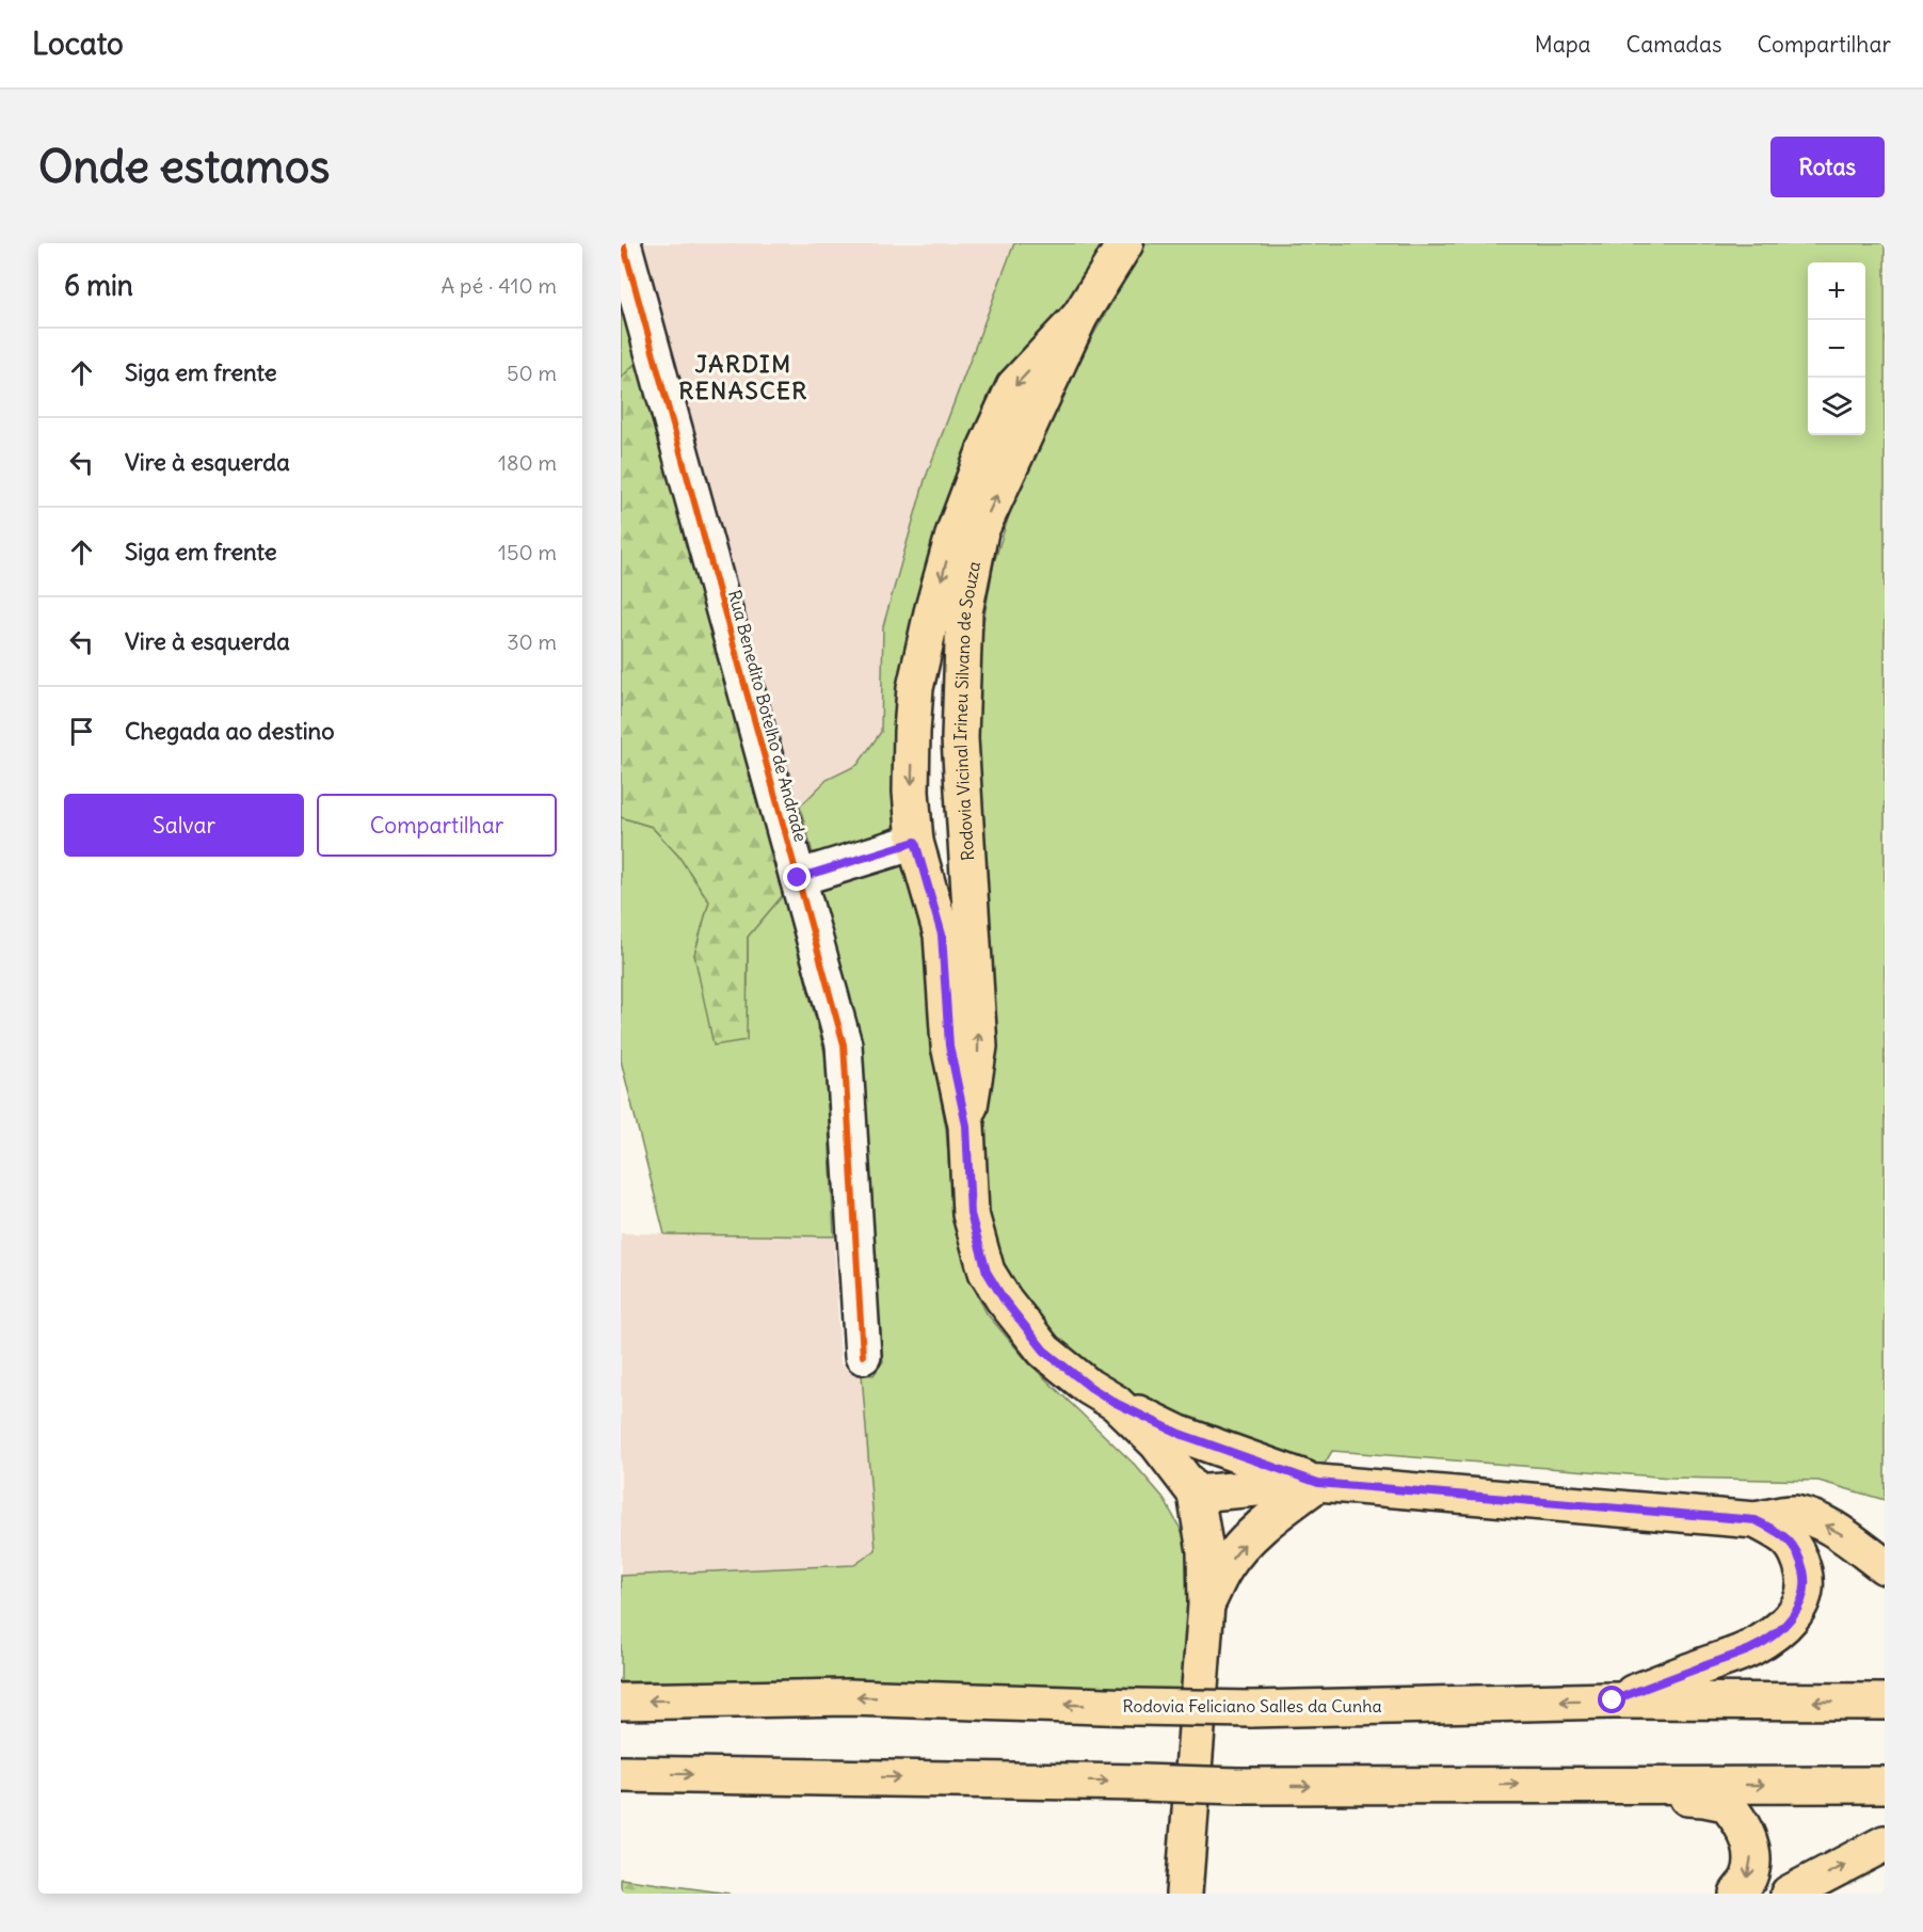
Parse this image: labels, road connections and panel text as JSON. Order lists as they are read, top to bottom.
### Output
{
  "streets": {
    "main road": ["Rodovia Vicinal Irineu Silvano de Souza", "Rodovia Feliciano Salles da Cunha"],
    "street": ["Rua Benedito Botelho de Andrade"]
  },
  "districts": ["JARDIM RENASCER"],
  "page": {
    "header": "Locato",
    "nav": ["Mapa", "Camadas", "Compartilhar"],
    "buttons": [
      "Rotas",
      ["Salvar", "Compartilhar"]
    ],
    "title": "Onde estamos",
    "heading": ["6 min", "A pé · 410 m"],
    "map_buttons": ["+", "−"],
    "list": [
      ["Siga em frente", "50 m"],
      ["Vire à esquerda", "180 m"],
      ["Siga em frente", "150 m"],
      ["Vire à esquerda", "30 m"],
      "Chegada ao destino"
    ]
  }
}
